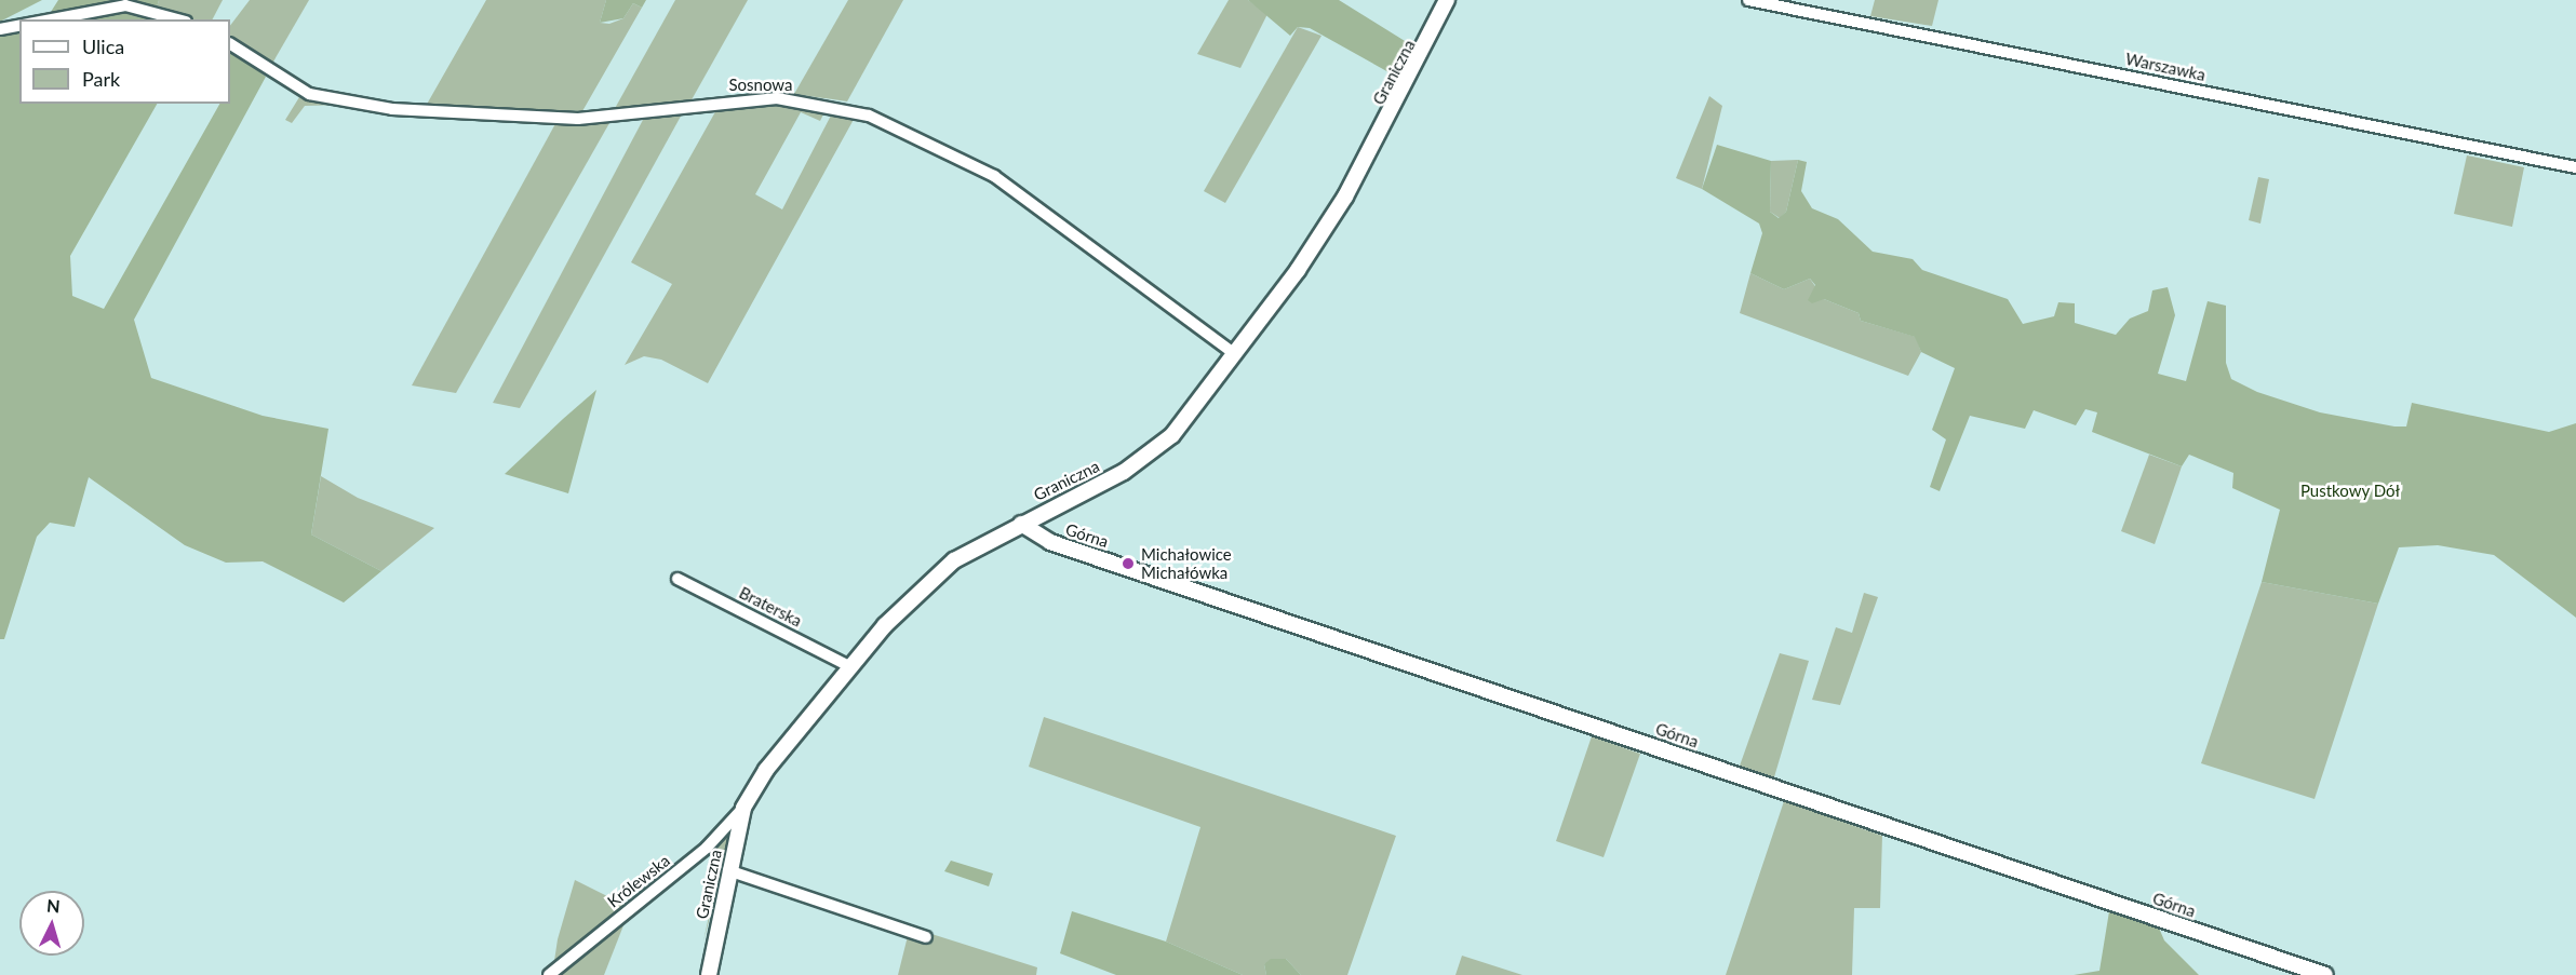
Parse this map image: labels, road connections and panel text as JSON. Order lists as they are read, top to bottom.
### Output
{
  "streets": {
    "street": [
      "Warszawka",
      "Graniczna",
      "Sosnowa",
      "Górna",
      "Braterska",
      "Królewska"
    ]
  },
  "crossings": [
    ["Graniczna", "Sosnowa"],
    ["Graniczna", "Górna"],
    ["Graniczna", "Braterska"],
    ["Graniczna", "Królewska"]
  ],
  "parks": ["Pustkowy Dół"],
  "places": ["Michałowice Michałówka"],
  "legend": ["Ulica", "Park"],
  "north": "top"
}
